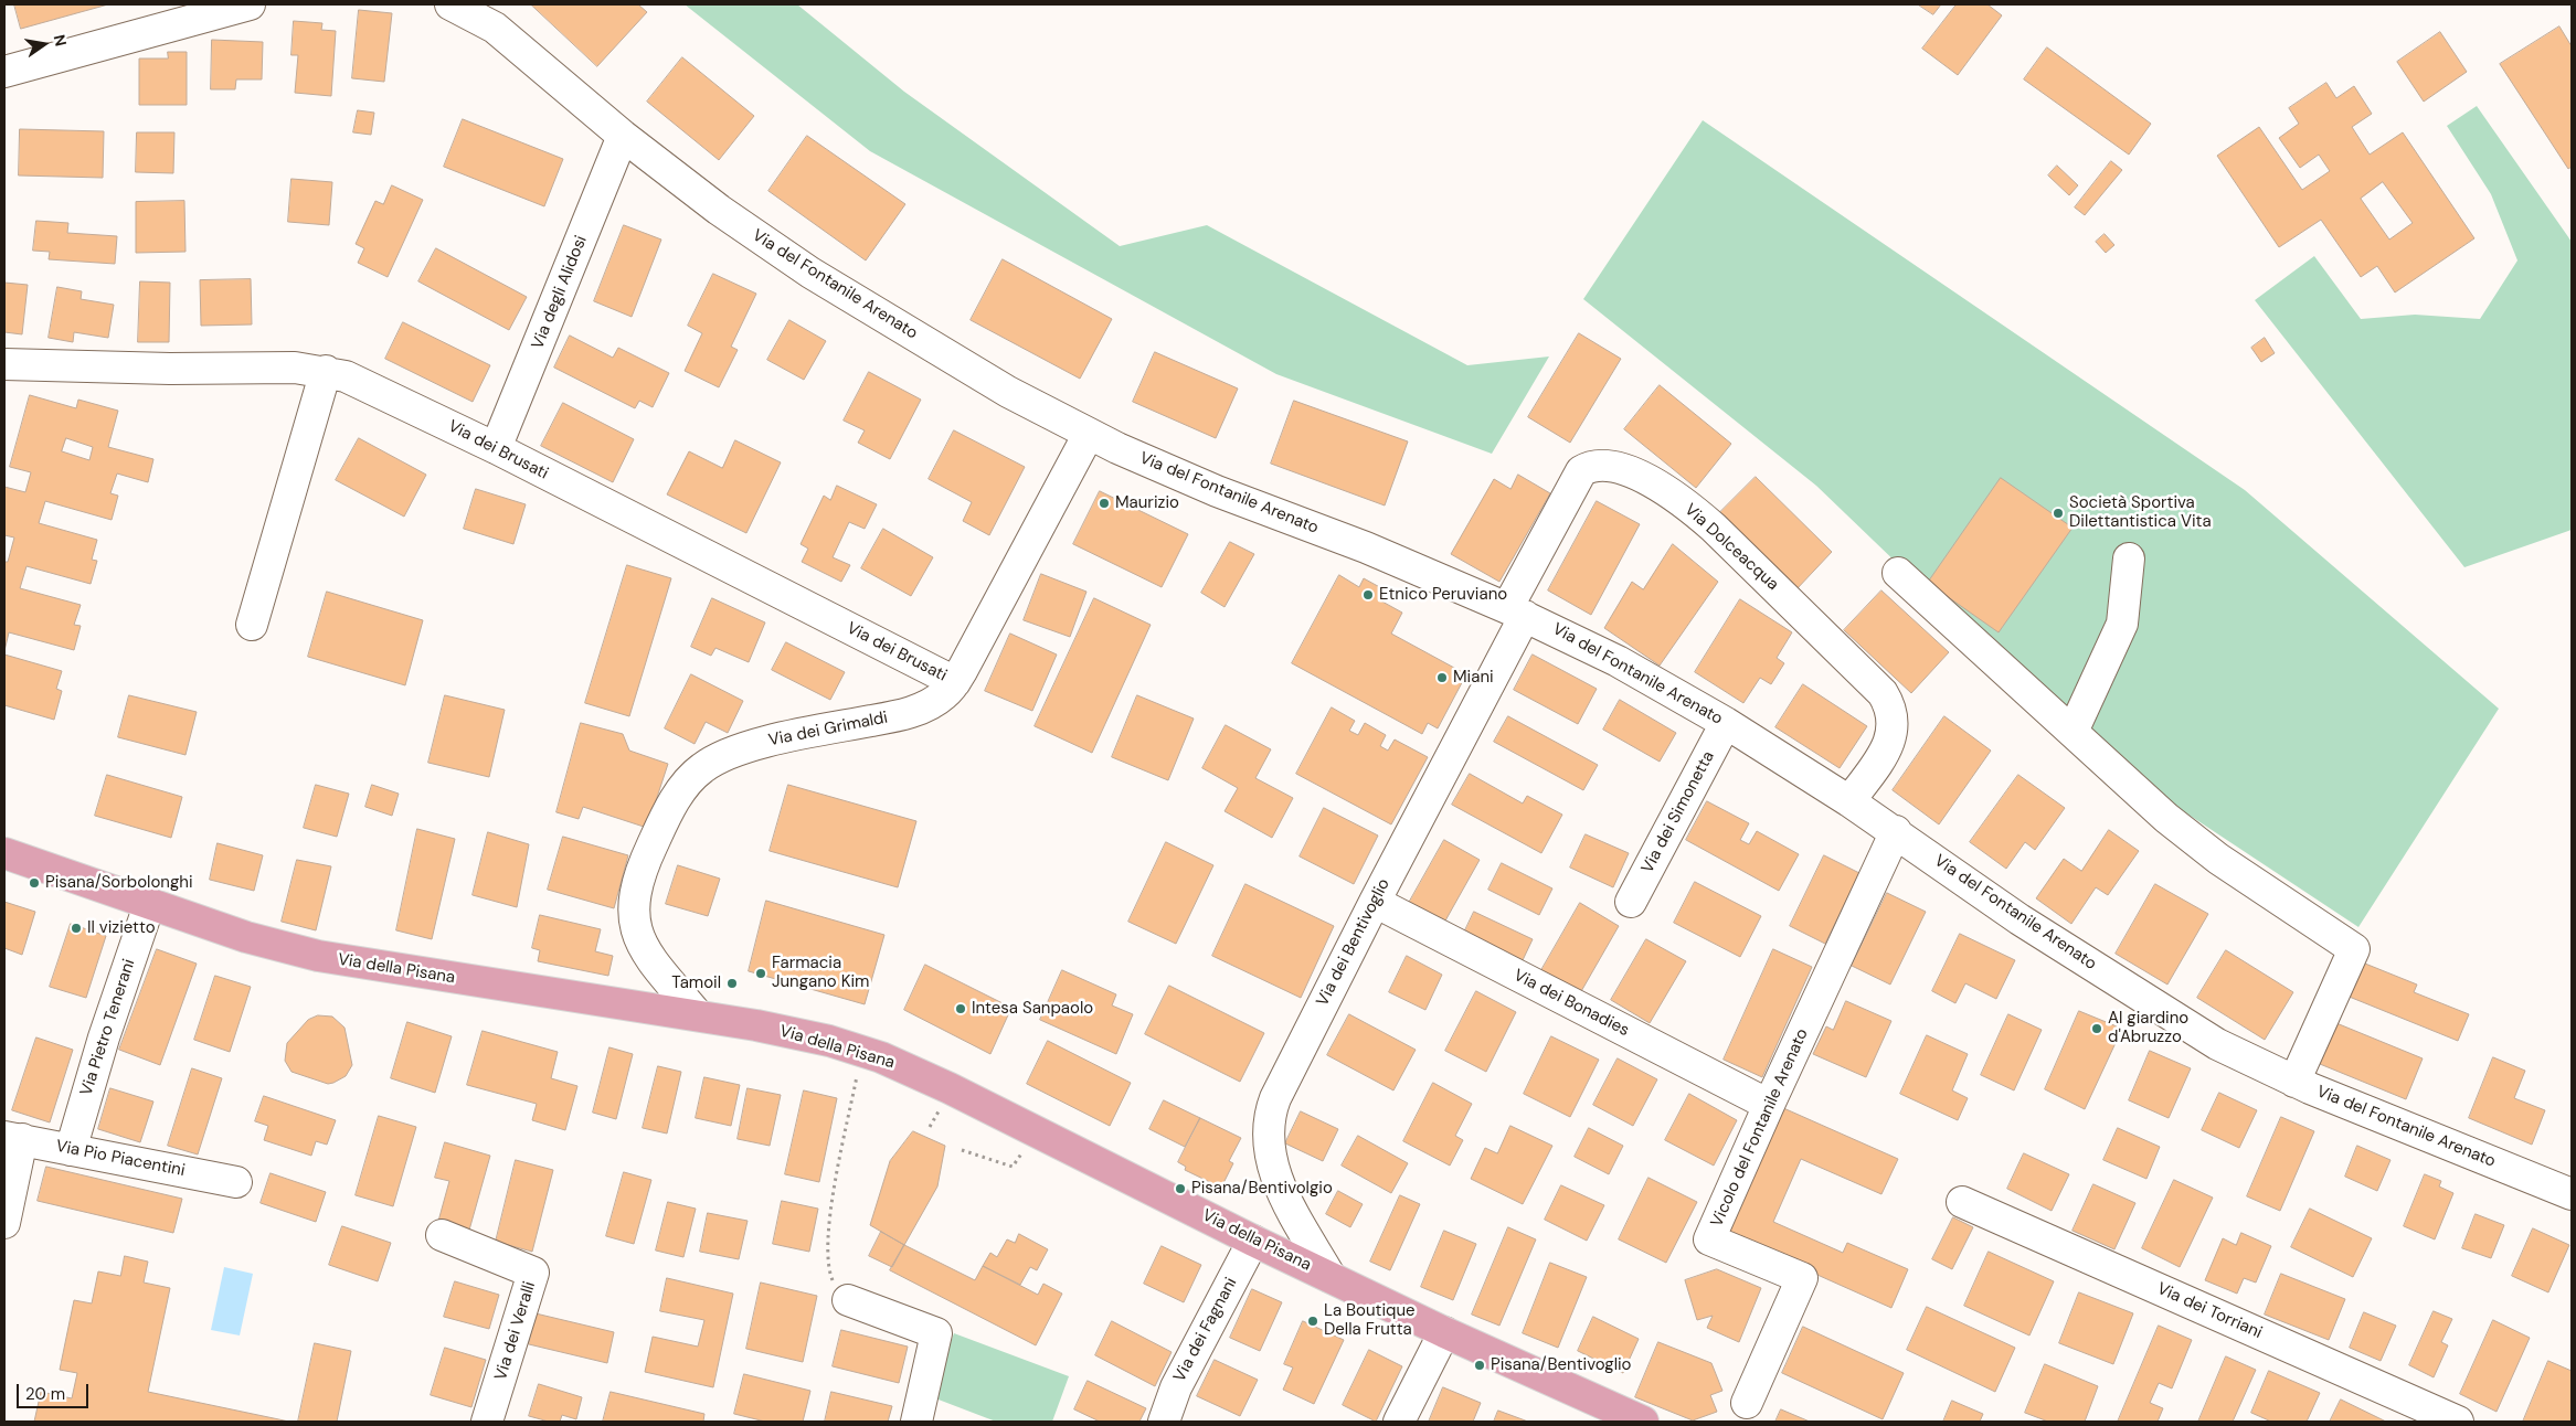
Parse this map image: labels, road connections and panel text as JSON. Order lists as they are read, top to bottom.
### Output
{
  "streets": {
    "main road": ["Via della Pisana"],
    "street": [
      "Via del Fontanile Arenato",
      "Via degli Alidosi",
      "Via dei Brusati",
      "Via Dolceacqua",
      "Via dei Grimaldi",
      "Via dei Simonetta",
      "Via dei Bentivoglio",
      "Via dei Bonadies",
      "Via Pietro Tenerani",
      "Vicolo del Fontanile Arenato",
      "Via Pio Piacentini",
      "Via dei Torriani",
      "Via dei Fagnani",
      "Via dei Veralli"
    ]
  },
  "crossings": [
    ["Via del Fontanile Arenato", "Via degli Alidosi"],
    ["Via del Fontanile Arenato", "Via Dolceacqua"],
    ["Via del Fontanile Arenato", "Via dei Grimaldi"],
    ["Via del Fontanile Arenato", "Via dei Simonetta"],
    ["Via del Fontanile Arenato", "Via dei Bentivoglio"],
    ["Via del Fontanile Arenato", "Vicolo del Fontanile Arenato"],
    ["Via degli Alidosi", "Via dei Brusati"],
    ["Via dei Brusati", "Via dei Grimaldi"],
    ["Via Dolceacqua", "Via dei Bentivoglio"],
    ["Via dei Grimaldi", "Via della Pisana"],
    ["Via dei Bentivoglio", "Via della Pisana"],
    ["Via dei Bentivoglio", "Via dei Bonadies"],
    ["Via della Pisana", "Via Pietro Tenerani"],
    ["Via della Pisana", "Via dei Fagnani"],
    ["Via dei Bonadies", "Vicolo del Fontanile Arenato"],
    ["Via Pietro Tenerani", "Via Pio Piacentini"]
  ],
  "places": [
    "Maurizio",
    "Società Sportiva Dilettantistica Vita",
    "Etnico Peruviano",
    "Miani",
    "Pisana/Sorbolonghi",
    "Il vizietto",
    "Farmacia Jungano Kim",
    "Tamoil",
    "Intesa Sanpaolo",
    "Al giardino d'Abruzzo",
    "Pisana/Bentivolgio",
    "La Boutique Della Frutta",
    "Pisana/Bentivoglio"
  ],
  "scale_bar": "20 m",
  "north": "right"
}
